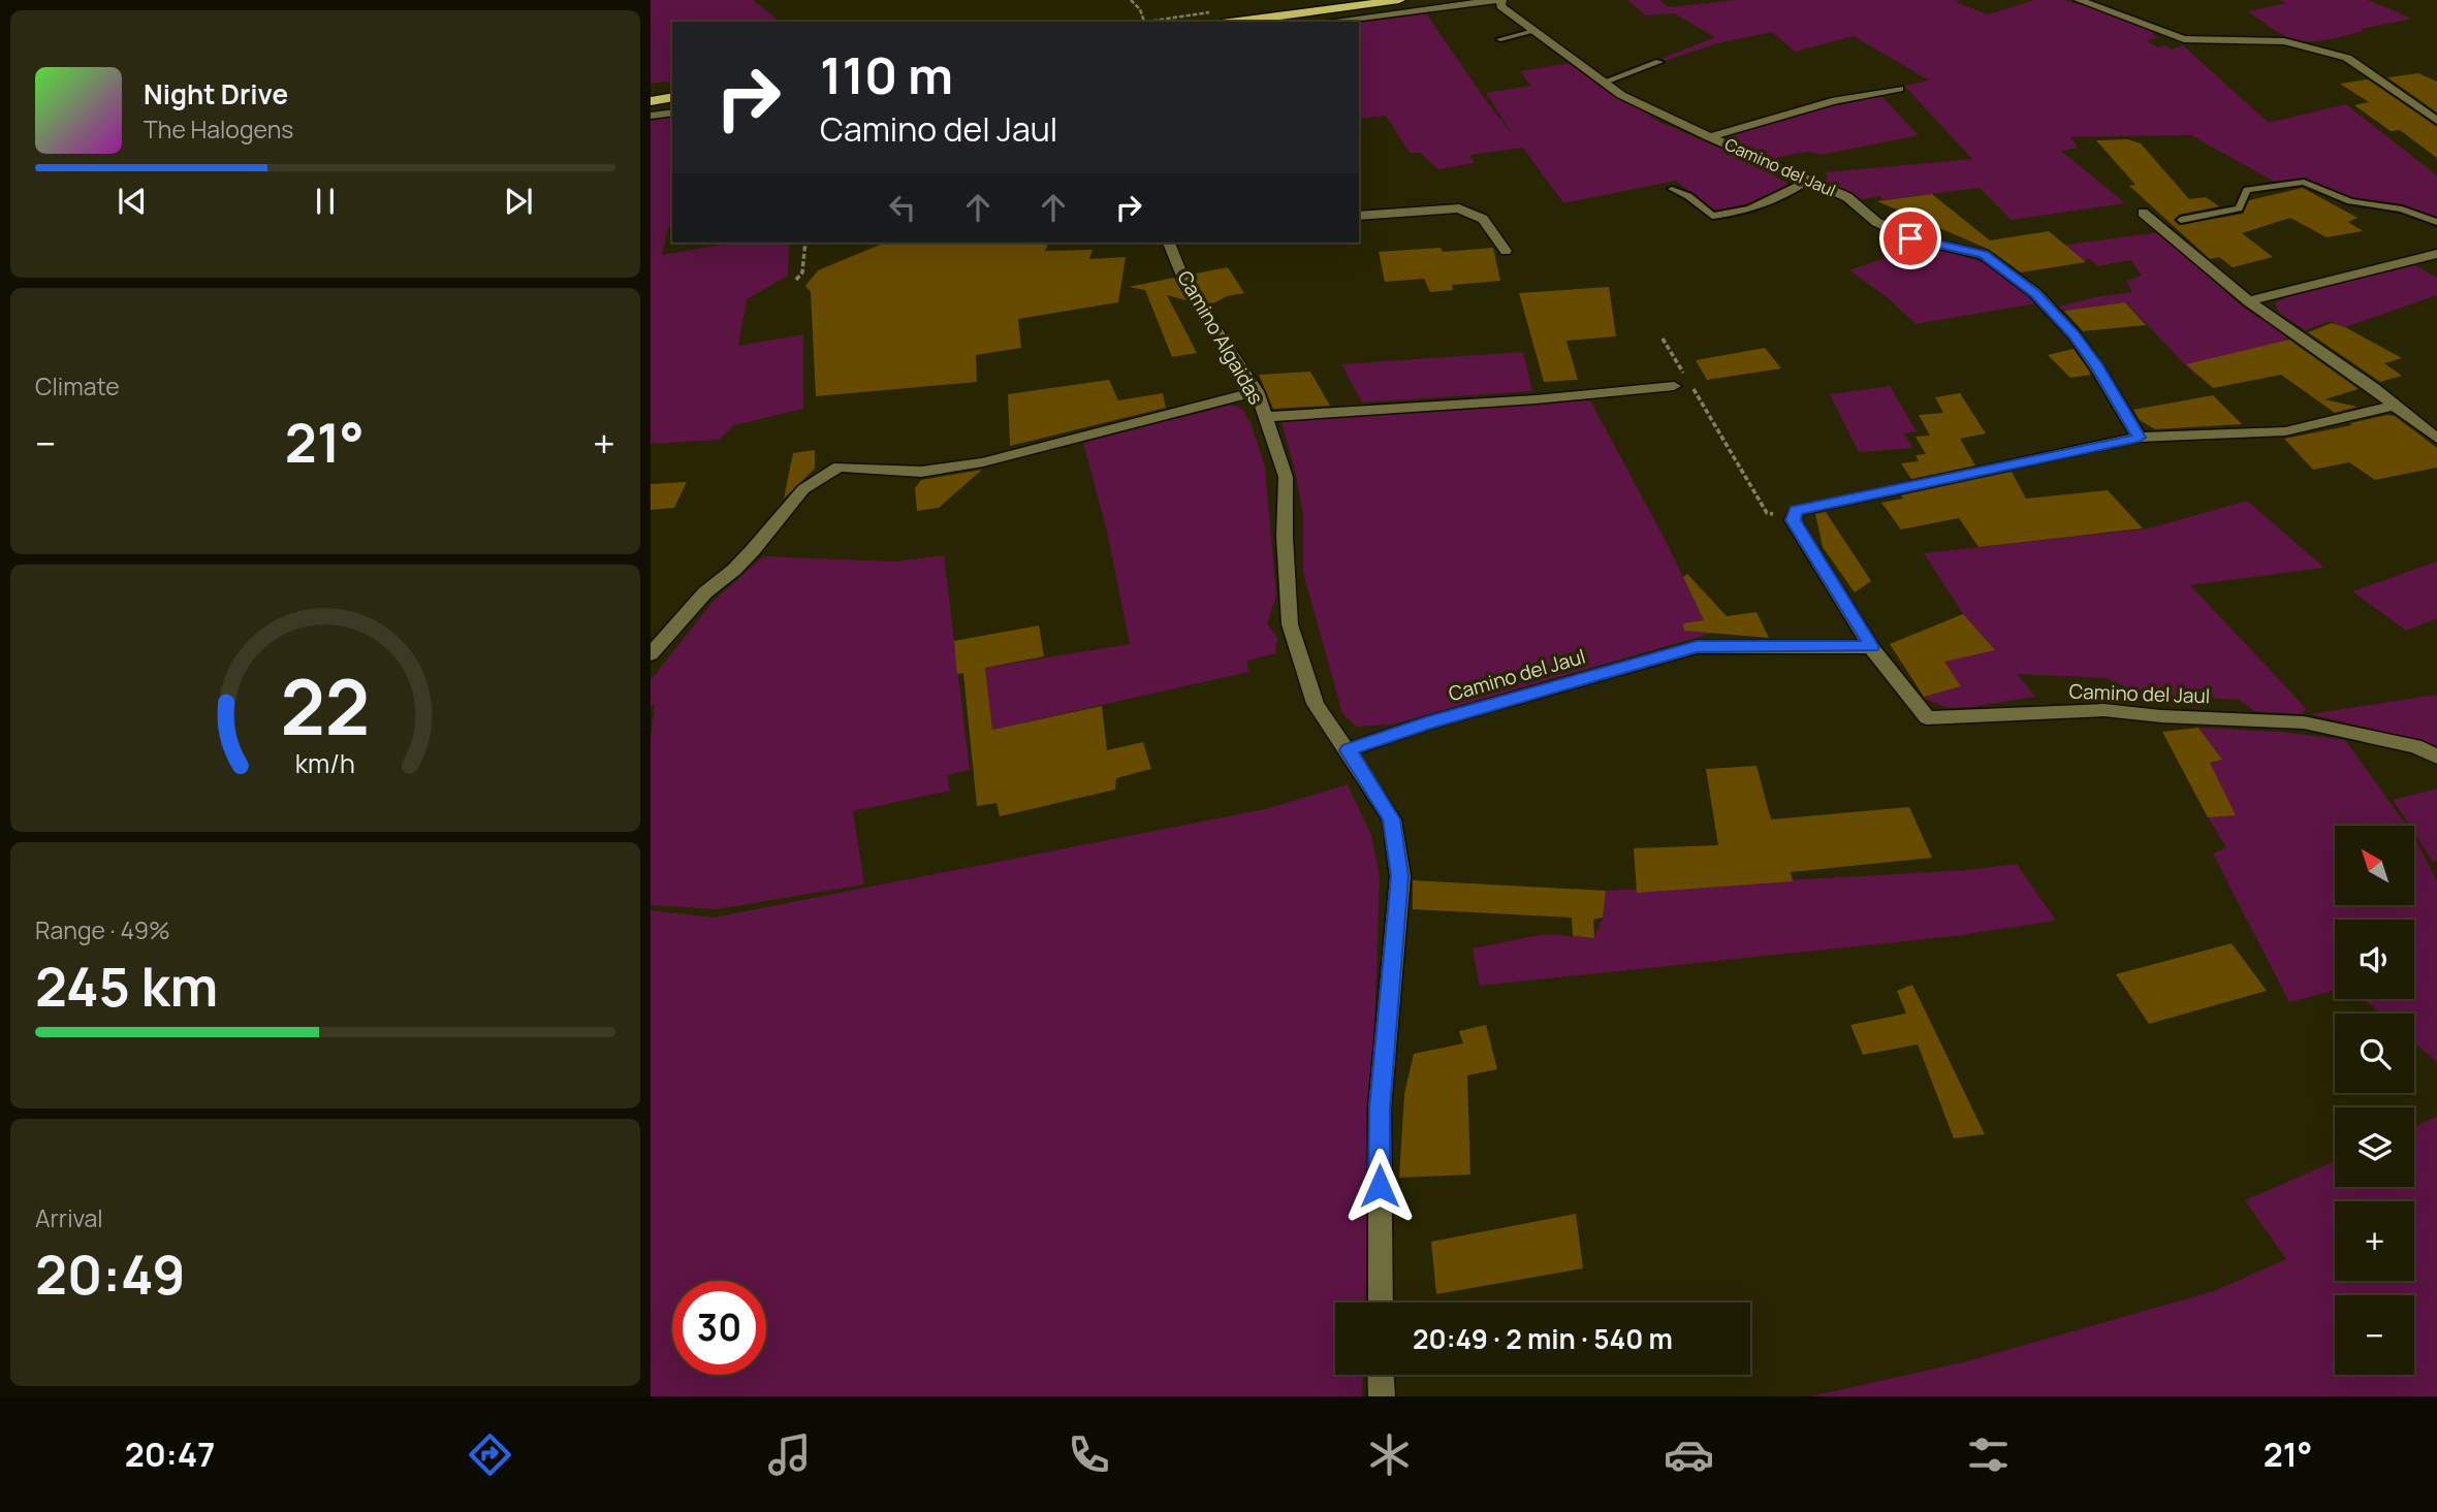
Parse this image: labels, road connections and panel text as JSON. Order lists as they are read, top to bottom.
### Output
{
  "streets": {
    "street": ["Camino del Jaul", "Camino Algaidas"]
  },
  "crossings": [
    ["Camino del Jaul", "Camino Algaidas"]
  ],
  "north": "top left",
  "page": {
    "turn": ["110 m", "Camino del Jaul"],
    "song": ["Night Drive", "The Halogens"],
    "tile": [
      "Climate",
      ["Range · 49%", "245 km"],
      ["Arrival", "20:49"]
    ],
    "heat": ["−", "21°", "+"],
    "map_buttons": ["+", "−"],
    "limit": "30",
    "trip": "20:49 · 2 min · 540 m",
    "tabs": ["20:47", "21°"],
    "gauge": ["22", "km/h"]
  }
}
